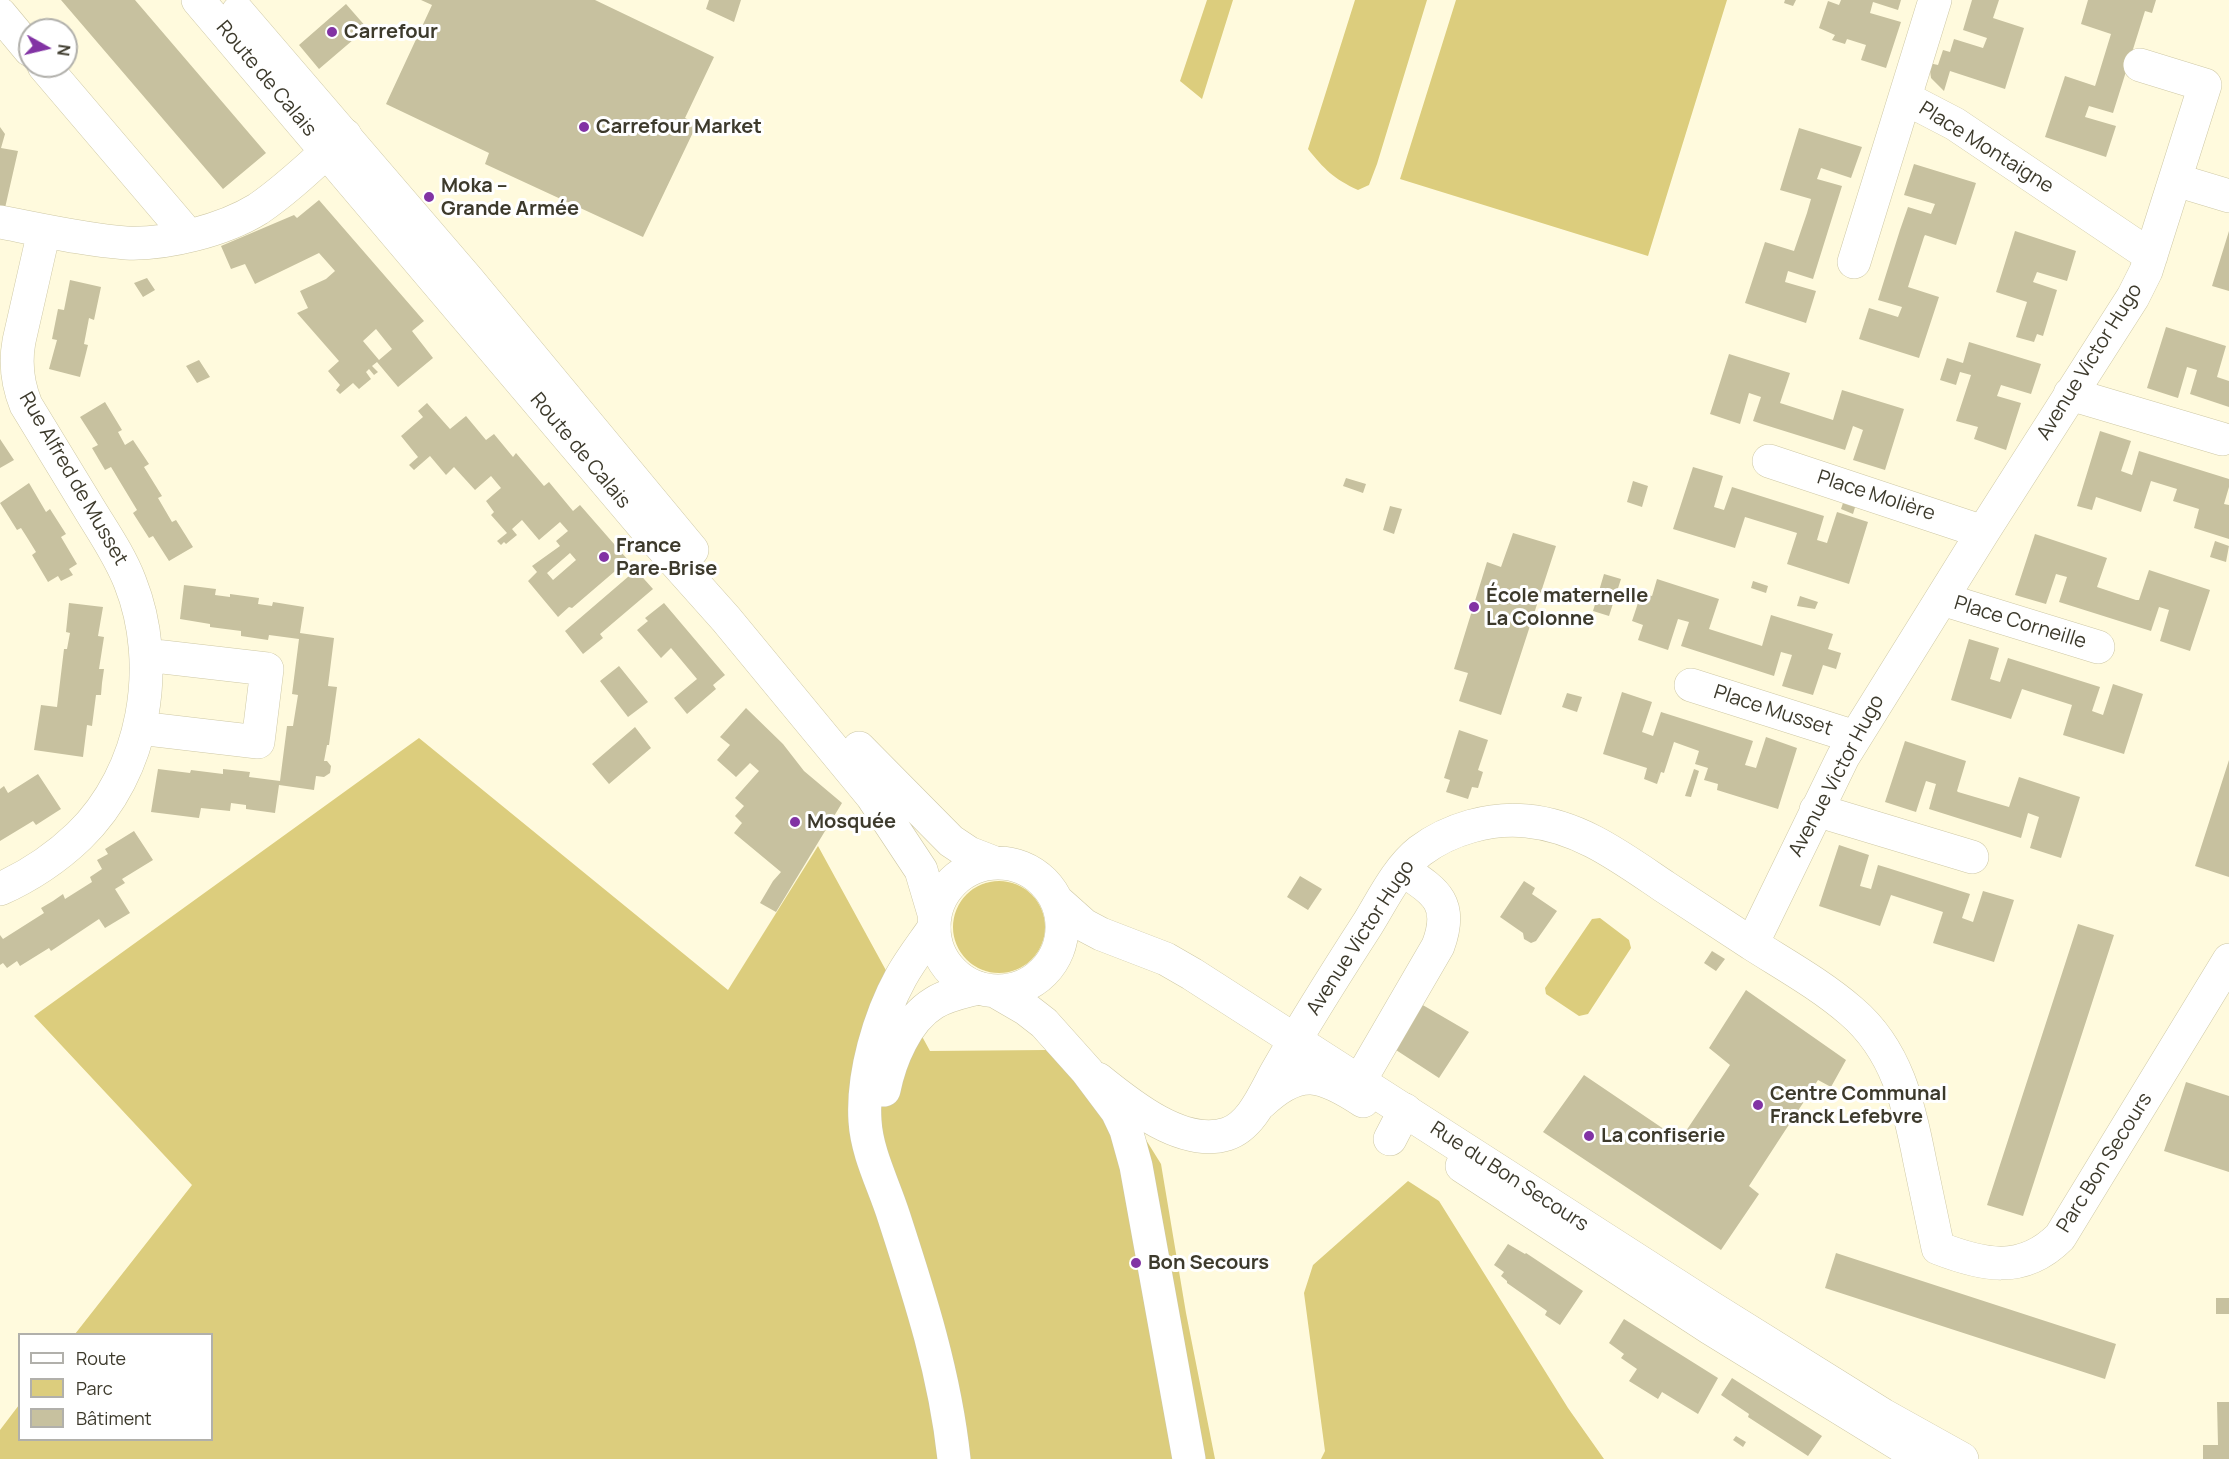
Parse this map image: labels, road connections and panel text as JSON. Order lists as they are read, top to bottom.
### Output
{
  "streets": {
    "street": [
      "Route de Calais",
      "Place Montaigne",
      "Avenue Victor Hugo",
      "Rue Alfred de Musset",
      "Place Molière",
      "Place Corneille",
      "Place Musset",
      "Parc Bon Secours",
      "Rue du Bon Secours"
    ]
  },
  "crossings": [
    ["Route de Calais", "Rue du Bon Secours"],
    ["Place Montaigne", "Avenue Victor Hugo"],
    ["Avenue Victor Hugo", "Place Molière"],
    ["Avenue Victor Hugo", "Place Corneille"],
    ["Avenue Victor Hugo", "Place Musset"],
    ["Avenue Victor Hugo", "Parc Bon Secours"],
    ["Avenue Victor Hugo", "Rue du Bon Secours"]
  ],
  "places": [
    "Carrefour",
    "Carrefour Market",
    "Moka – Grande Armée",
    "France Pare-Brise",
    "École maternelle La Colonne",
    "Mosquée",
    "Centre Communal Franck Lefebvre",
    "La confiserie",
    "Bon Secours"
  ],
  "legend": ["Route", "Parc", "Bâtiment"],
  "north": "right"
}
